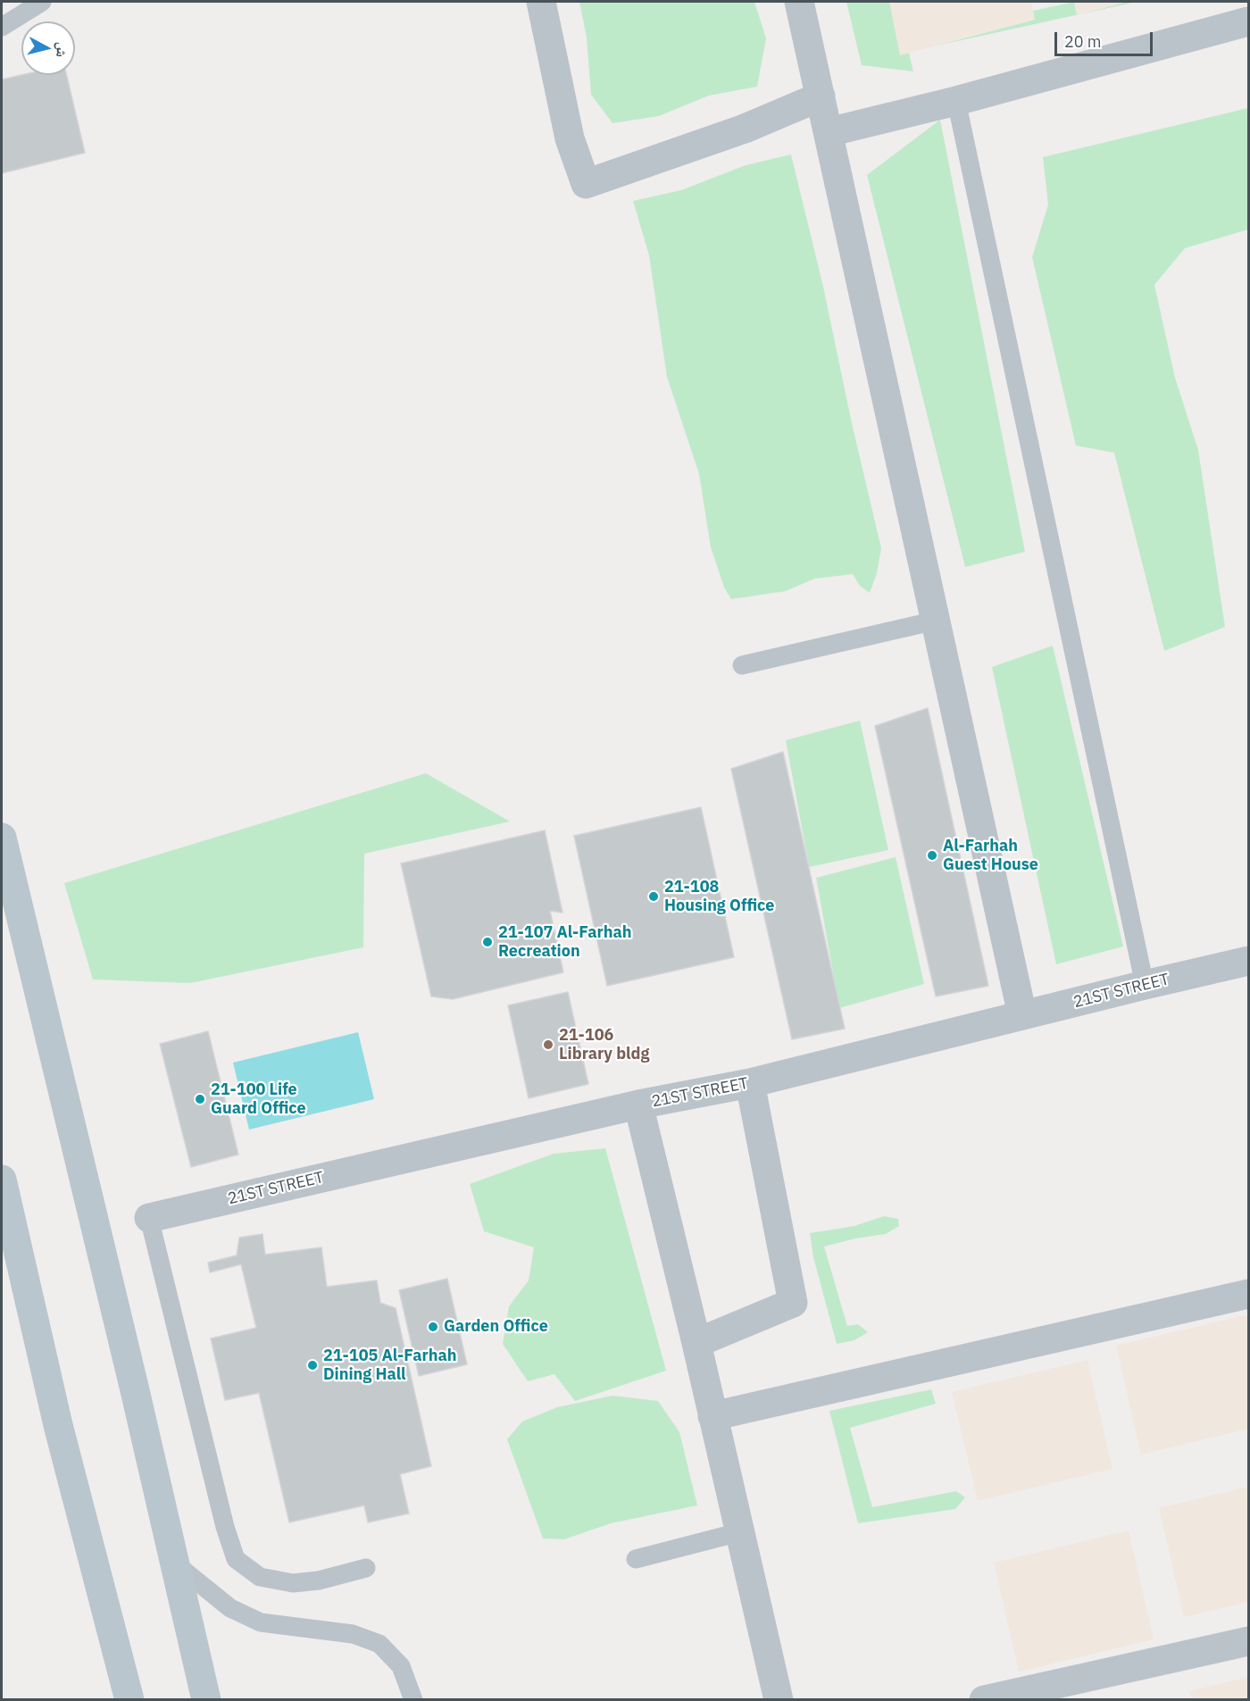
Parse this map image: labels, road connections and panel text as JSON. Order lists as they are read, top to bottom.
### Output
{
  "streets": {
    "street": ["21ST STREET"]
  },
  "places": [
    "Al-Farhah Guest House",
    "21-108 Housing Office",
    "21-107 Al-Farhah Recreation",
    "21-106 Library bldg",
    "21-100 Life Guard Office",
    "Garden Office",
    "21-105 Al-Farhah Dining Hall"
  ],
  "scale_bar": "20 m",
  "north": "right"
}
